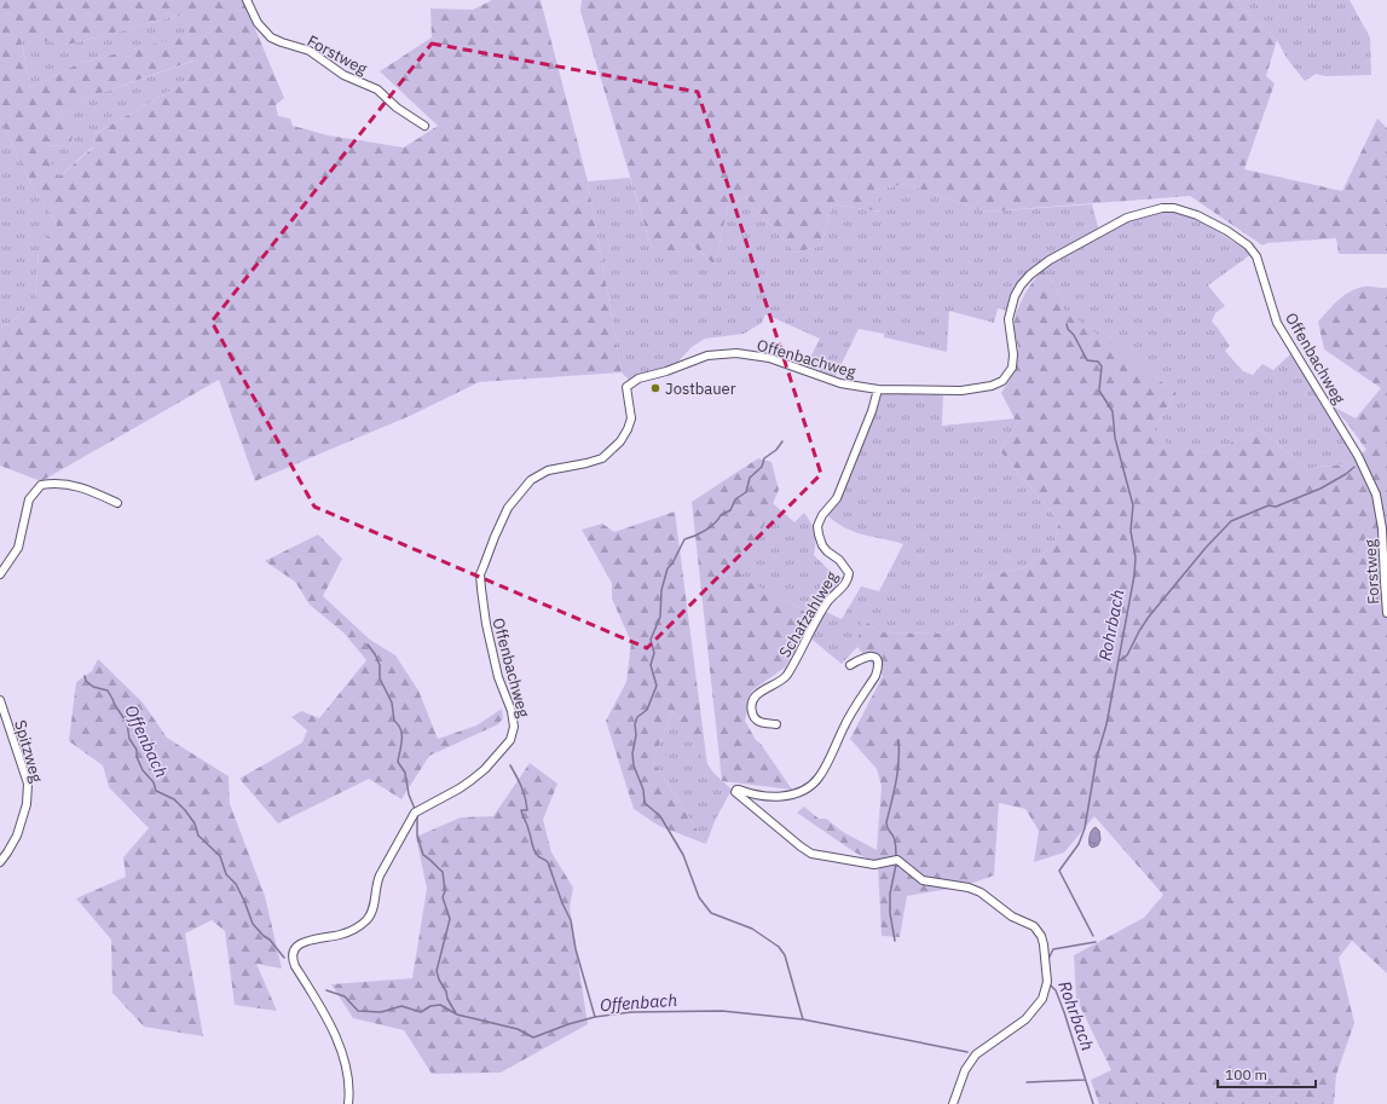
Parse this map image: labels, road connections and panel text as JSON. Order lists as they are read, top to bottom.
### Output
{
  "streets": {
    "street": [
      "Forstweg",
      "Offenbachweg",
      "Schafzahlweg",
      "Spitzweg"
    ]
  },
  "crossings": [
    ["Forstweg", "Offenbachweg"],
    ["Offenbachweg", "Schafzahlweg"]
  ],
  "water": ["Rohrbach", "Offenbach"],
  "places": ["Jostbauer"],
  "scale_bar": "100 m"
}
